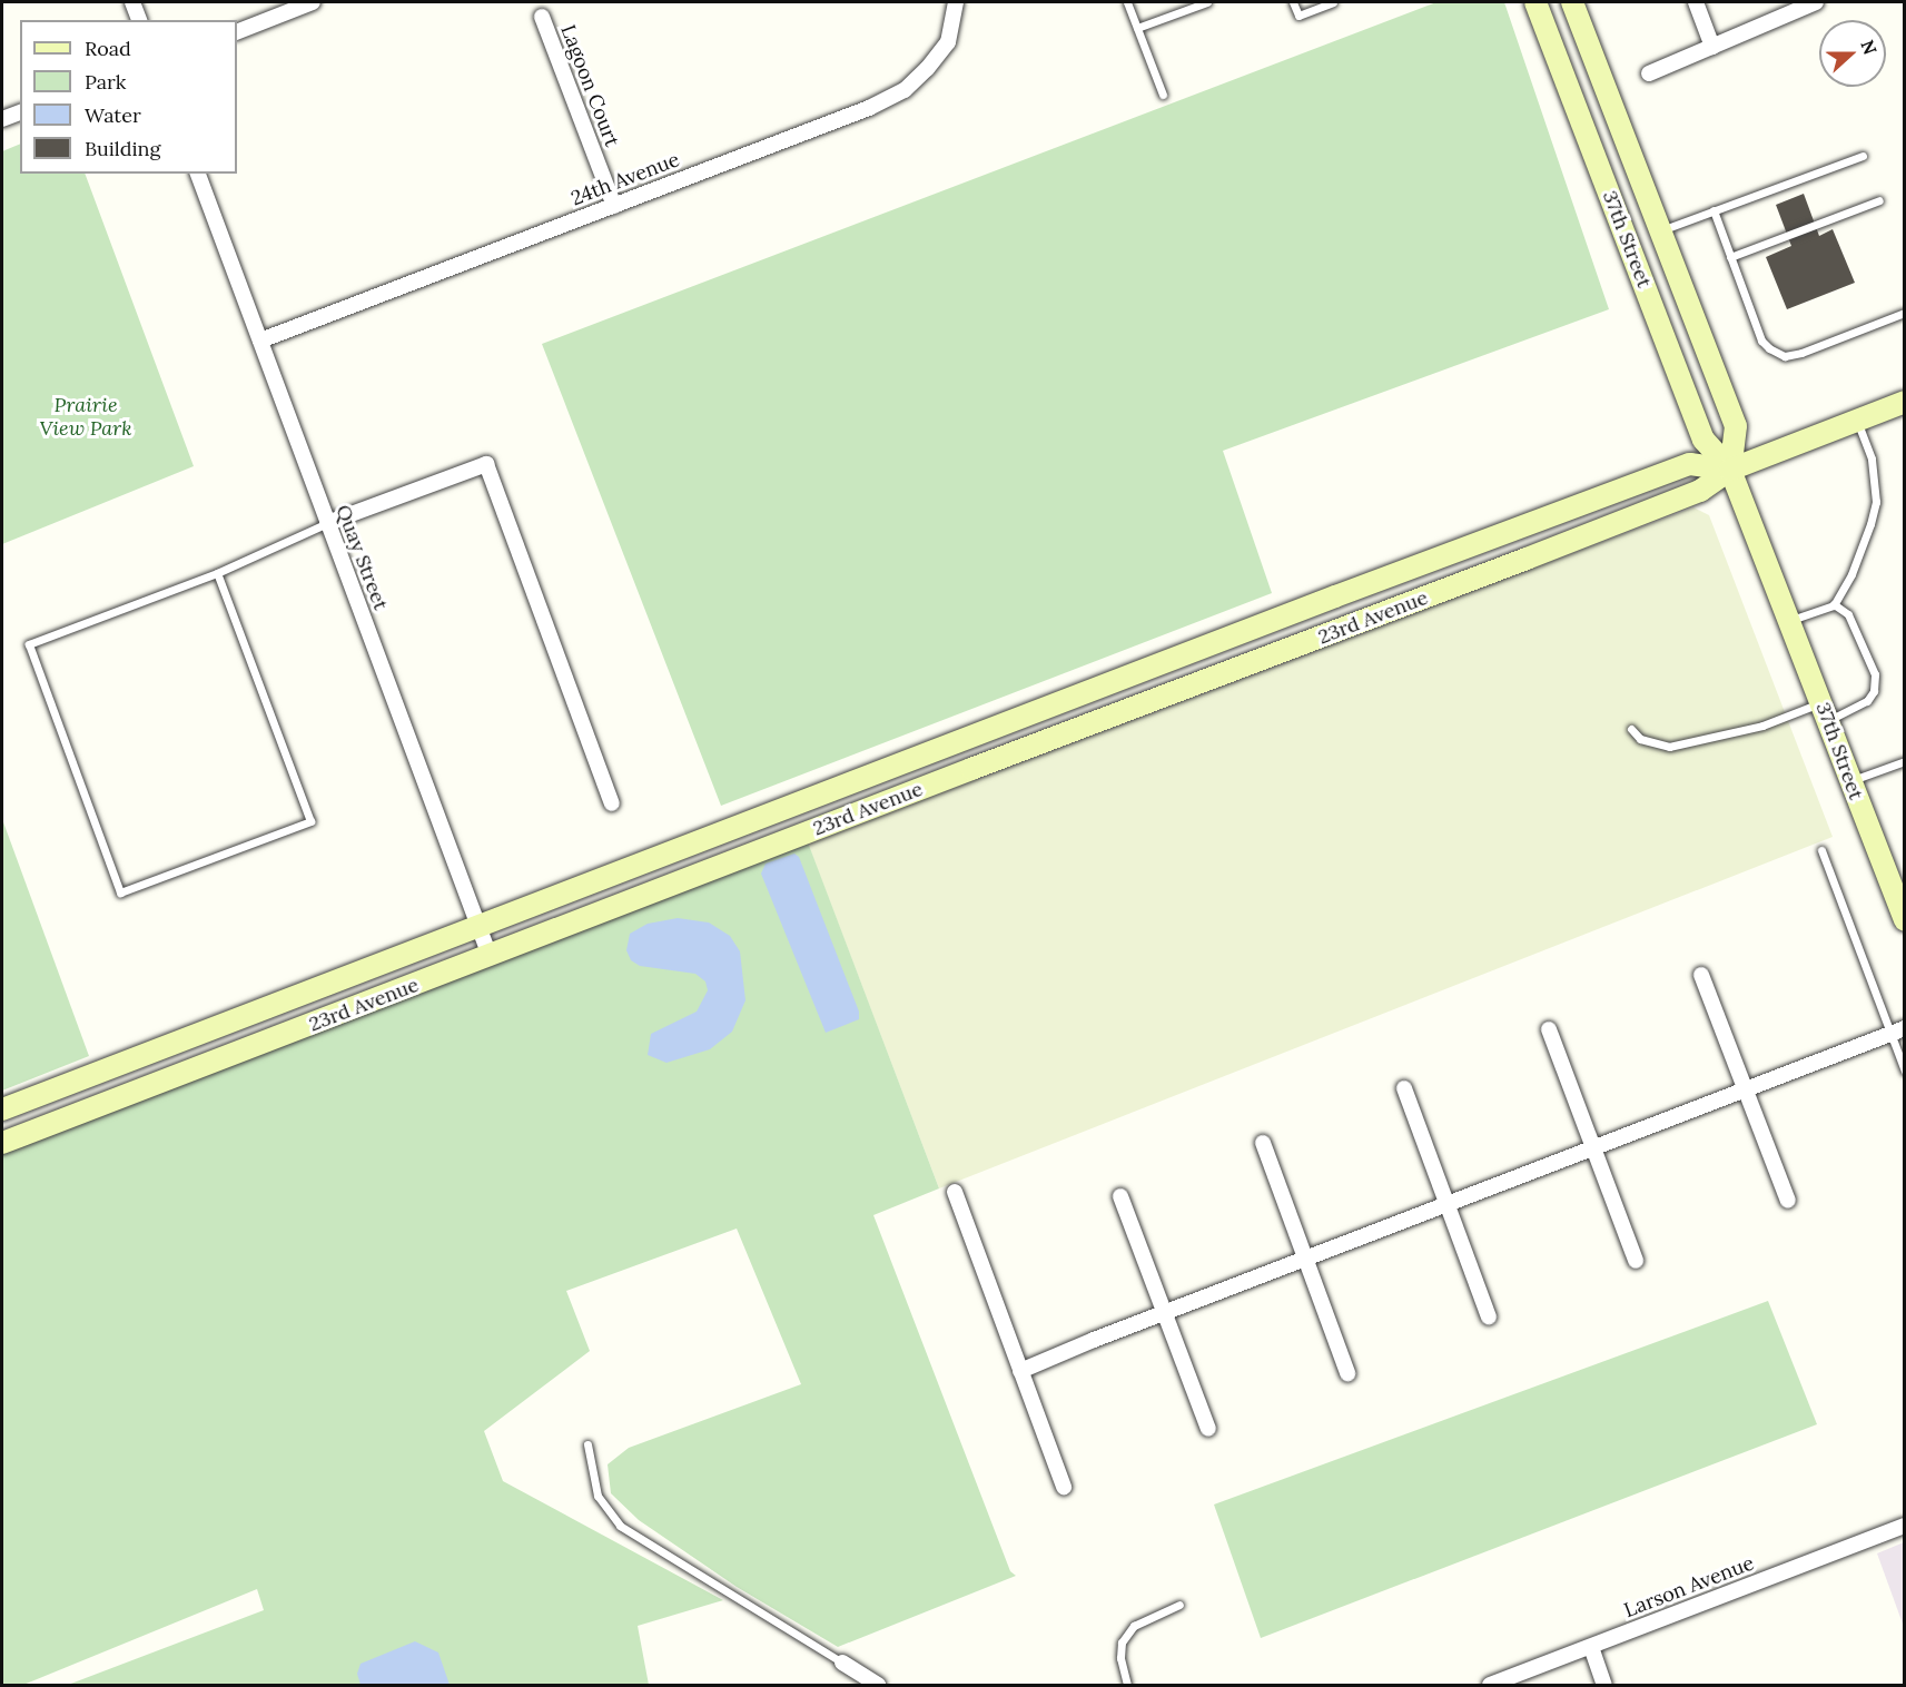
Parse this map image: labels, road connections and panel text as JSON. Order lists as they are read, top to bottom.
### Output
{
  "streets": {
    "main road": ["37th Street", "23rd Avenue"],
    "street": [
      "Lagoon Court",
      "24th Avenue",
      "Quay Street",
      "Larson Avenue"
    ]
  },
  "crossings": [
    ["Lagoon Court", "24th Avenue"],
    ["24th Avenue", "Quay Street"],
    ["37th Street", "23rd Avenue"],
    ["Quay Street", "23rd Avenue"]
  ],
  "parks": ["Prairie View Park"],
  "legend": [
    "Road",
    "Park",
    "Water",
    "Building"
  ],
  "north": "right"
}
